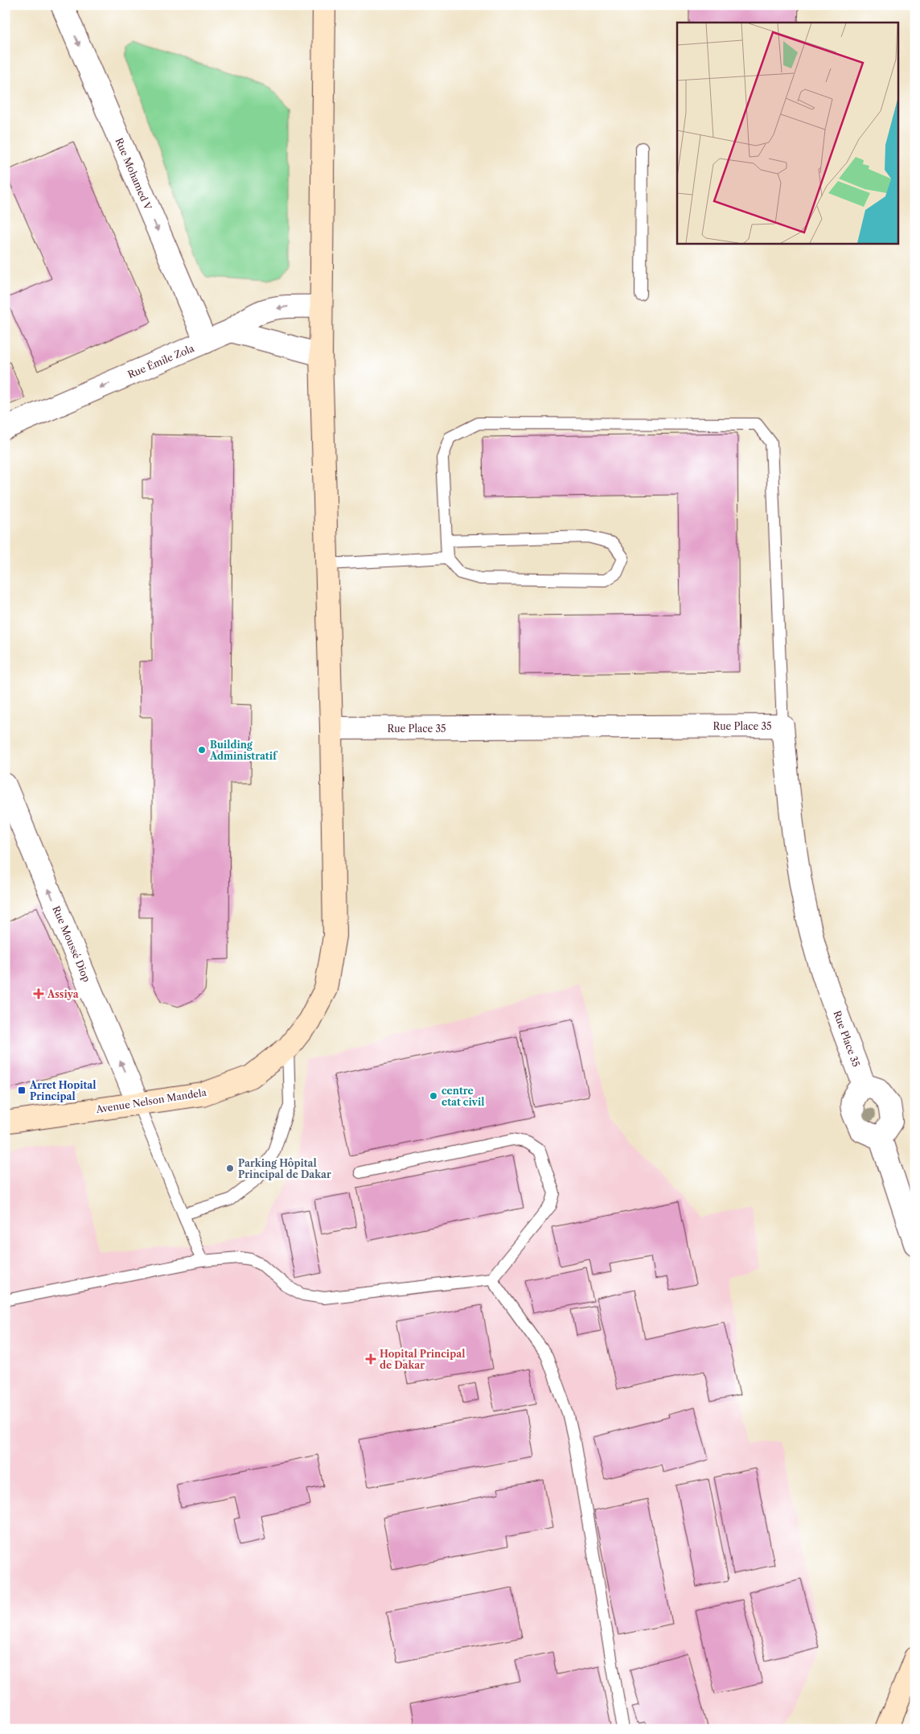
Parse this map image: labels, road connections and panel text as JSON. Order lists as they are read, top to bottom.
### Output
{
  "streets": {
    "street": [
      "Rue Mohamed V",
      "Rue Émile Zola",
      "Rue Place 35",
      "Rue Moussé Diop",
      "Avenue Nelson Mandela"
    ]
  },
  "crossings": [
    ["Rue Mohamed V", "Rue Émile Zola"],
    ["Rue Émile Zola", "Avenue Nelson Mandela"],
    ["Rue Place 35", "Avenue Nelson Mandela"],
    ["Rue Moussé Diop", "Avenue Nelson Mandela"]
  ],
  "one_way": ["Rue Mohamed V", "Rue Émile Zola", "Rue Moussé Diop"],
  "places": {
    "other": ["Building Administratif", "centre etat civil", "Parking Hôpital Principal de Dakar"],
    "health": ["Assiya", "Hopital Principal de Dakar"],
    "transit": ["Arret Hopital Principal"]
  }
}
